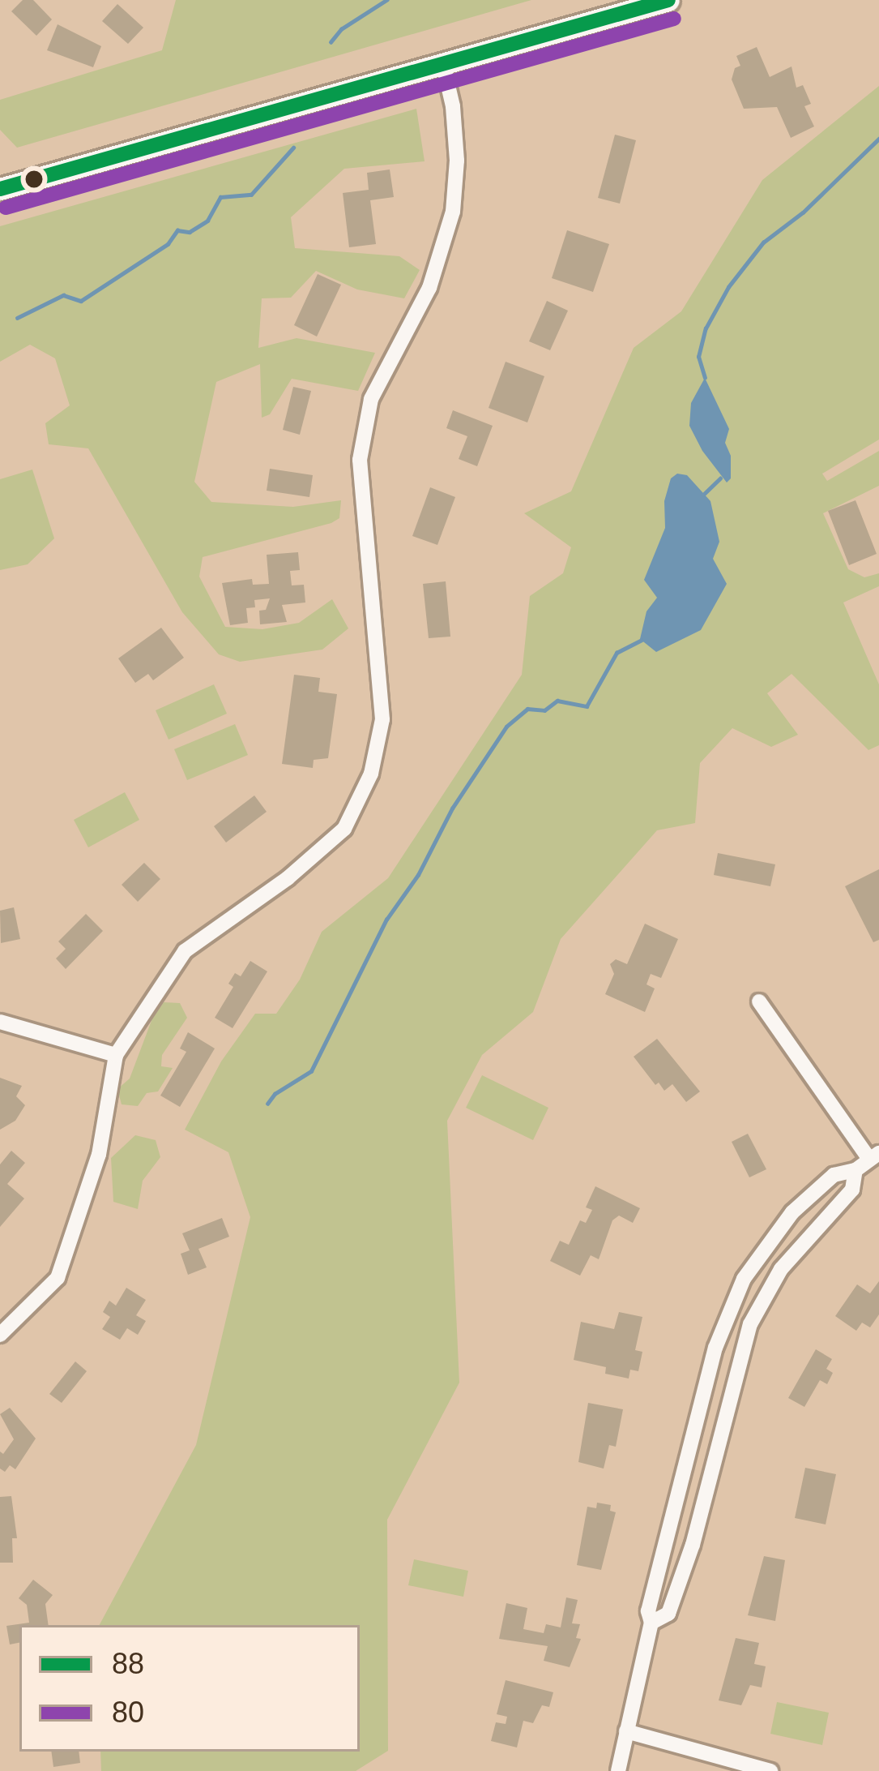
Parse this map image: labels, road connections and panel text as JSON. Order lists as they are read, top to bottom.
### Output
{
  "lines": ["transit line 88", "transit line 80"],
  "legend": ["88", "80"]
}
